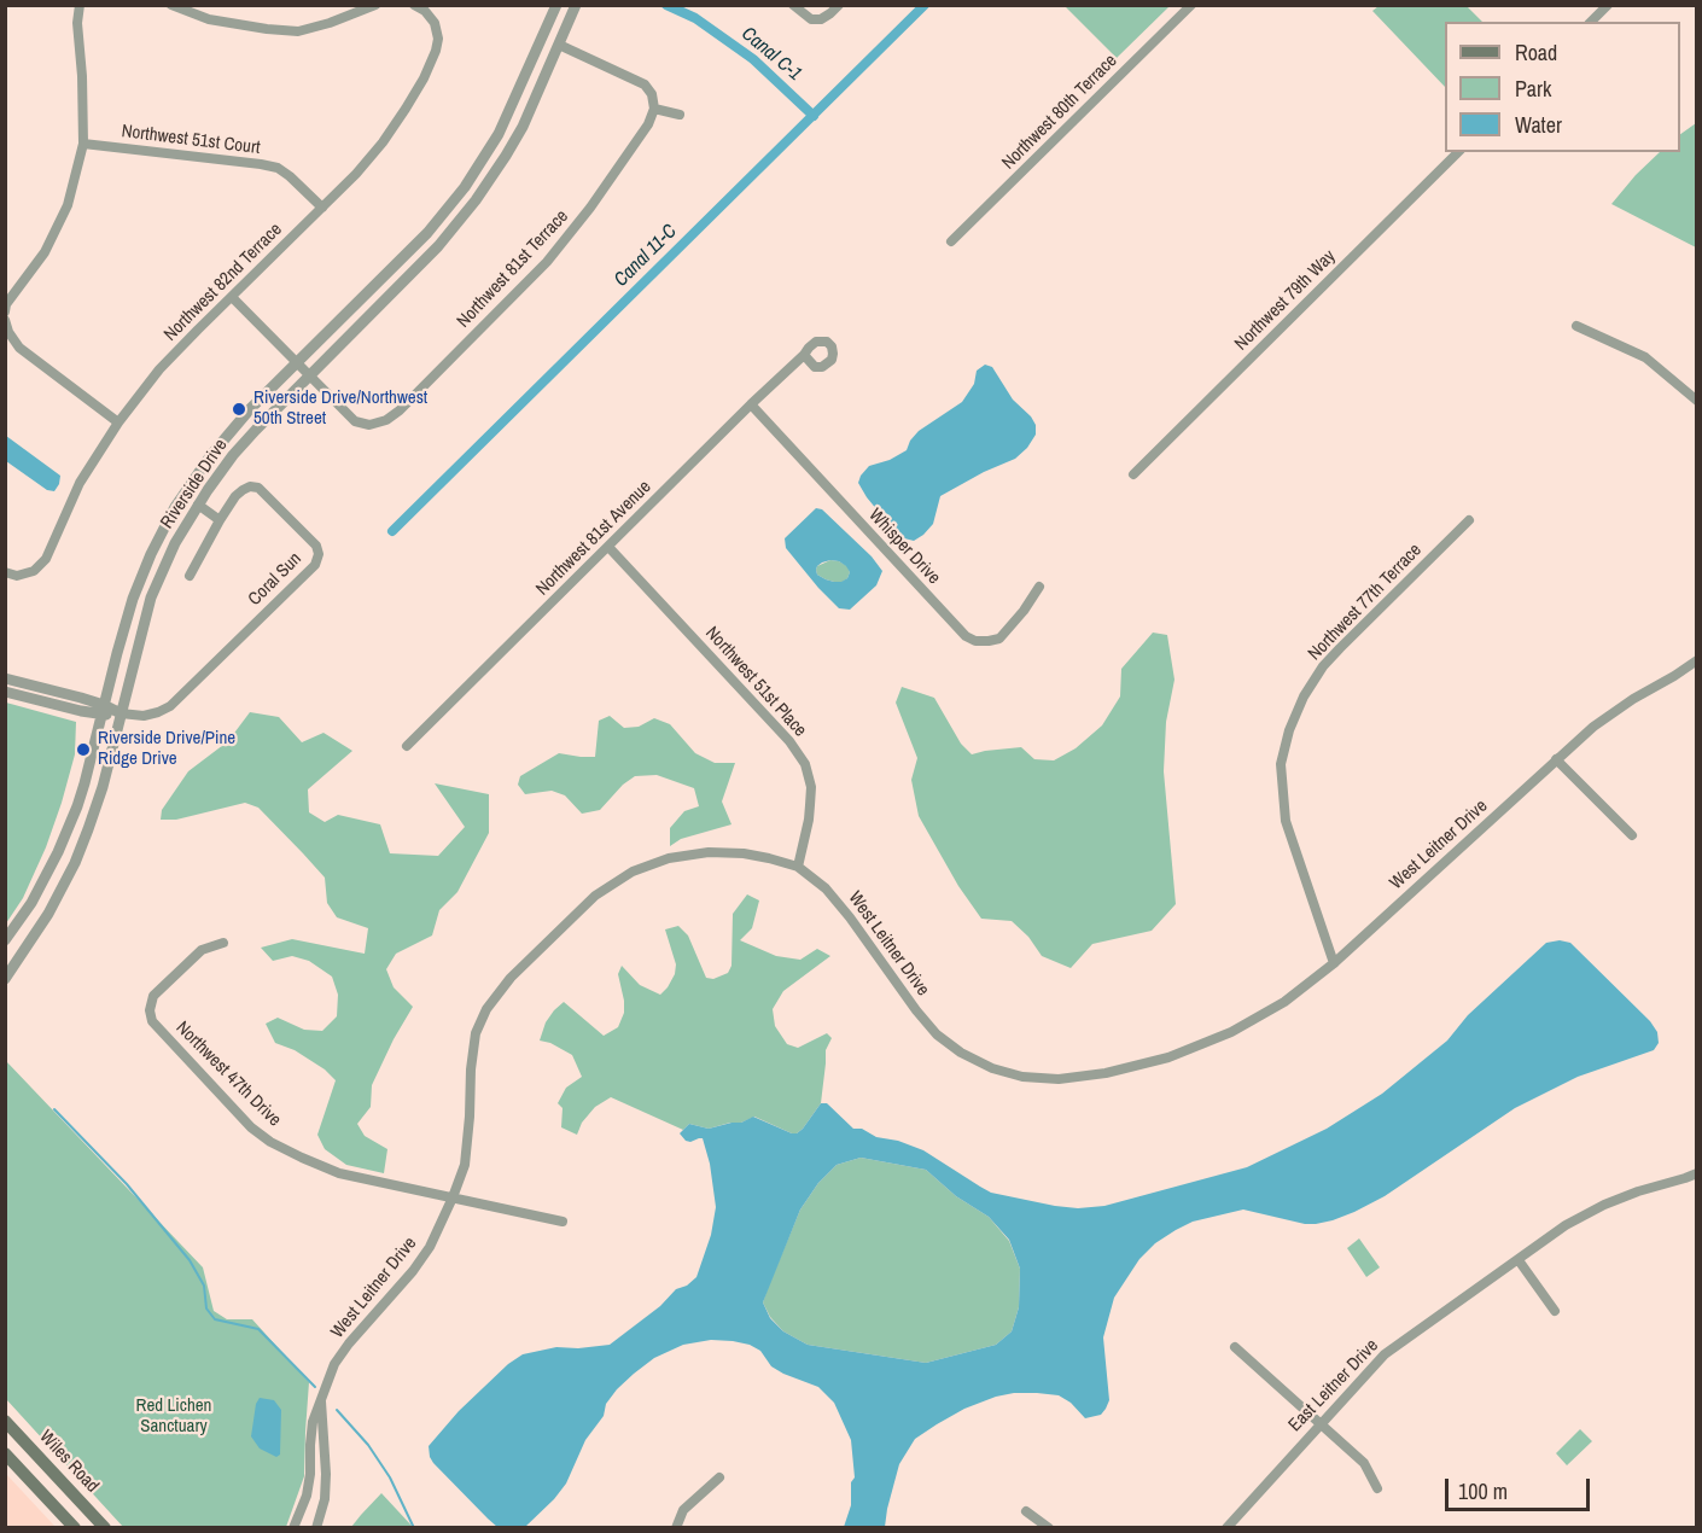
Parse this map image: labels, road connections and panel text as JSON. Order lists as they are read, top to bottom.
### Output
{
  "streets": {
    "main road": ["Wiles Road"],
    "street": [
      "Northwest 80th Terrace",
      "Northwest 51st Court",
      "Northwest 81st Terrace",
      "Northwest 82nd Terrace",
      "Northwest 79th Way",
      "Riverside Drive",
      "Northwest 81st Avenue",
      "Whisper Drive",
      "Coral Sun",
      "Northwest 77th Terrace",
      "Northwest 51st Place",
      "West Leitner Drive",
      "Northwest 47th Drive",
      "East Leitner Drive"
    ]
  },
  "crossings": [
    ["Northwest 51st Court", "Northwest 82nd Terrace"],
    ["Northwest 81st Terrace", "Riverside Drive"],
    ["Riverside Drive", "Coral Sun"],
    ["Northwest 81st Avenue", "Whisper Drive"],
    ["Northwest 81st Avenue", "Northwest 51st Place"],
    ["Northwest 77th Terrace", "West Leitner Drive"],
    ["Northwest 51st Place", "West Leitner Drive"],
    ["West Leitner Drive", "Northwest 47th Drive"]
  ],
  "water": ["Canal C-1", "Canal 11-C"],
  "parks": ["Red Lichen Sanctuary"],
  "places": ["Riverside Drive/Northwest 50th Street", "Riverside Drive/Pine Ridge Drive"],
  "legend": ["Road", "Park", "Water"],
  "scale_bar": "100 m"
}
